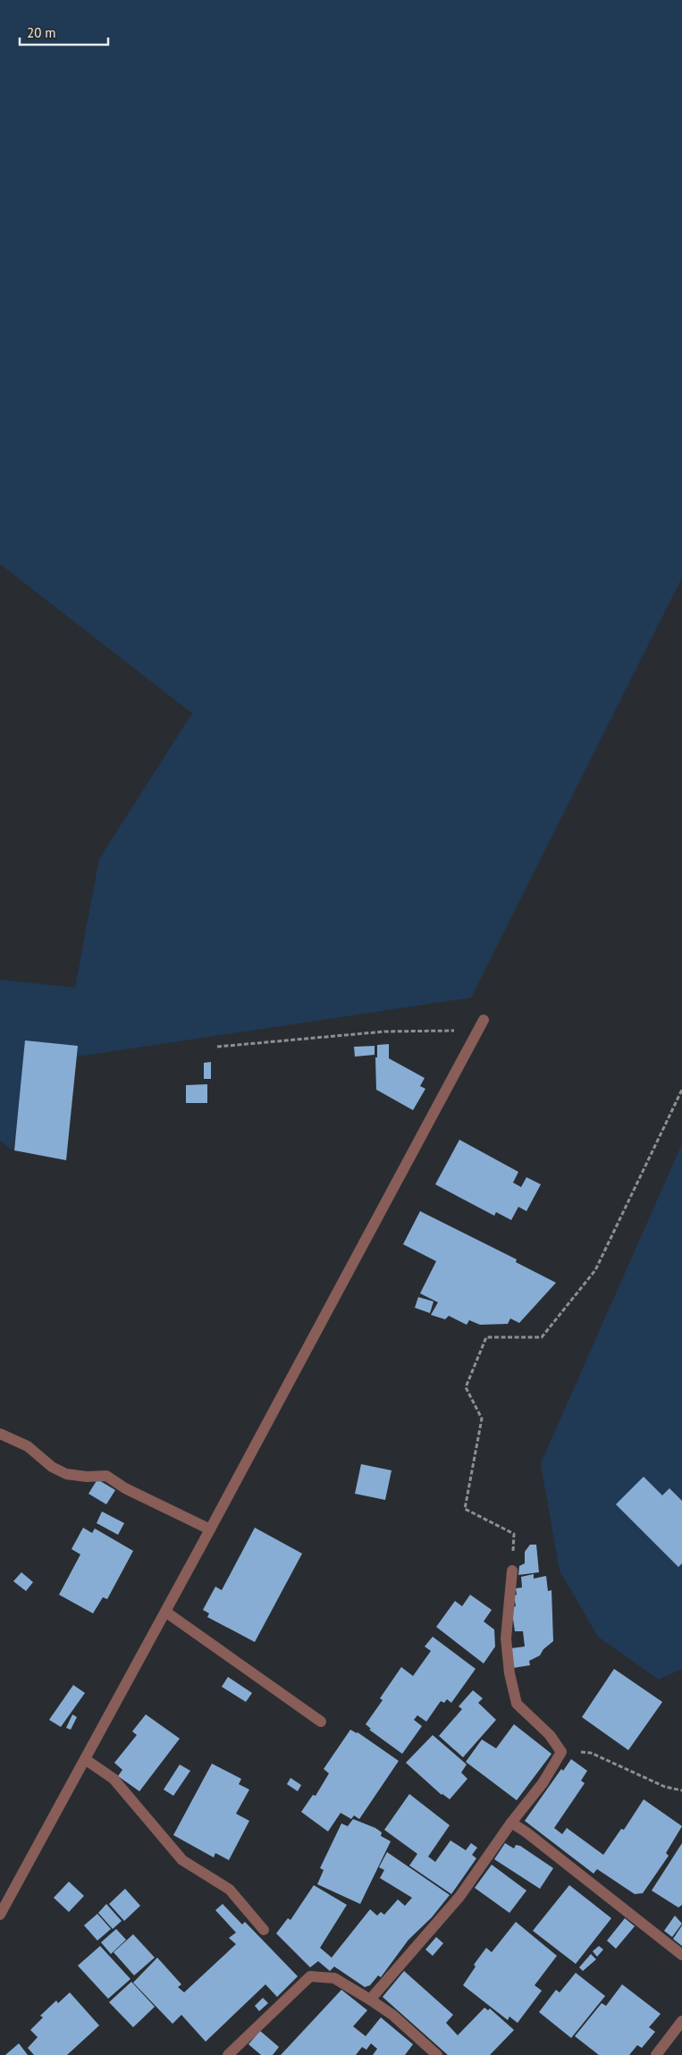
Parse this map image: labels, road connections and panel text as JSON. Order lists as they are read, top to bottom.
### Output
{
  "scale_bar": "20 m"
}
